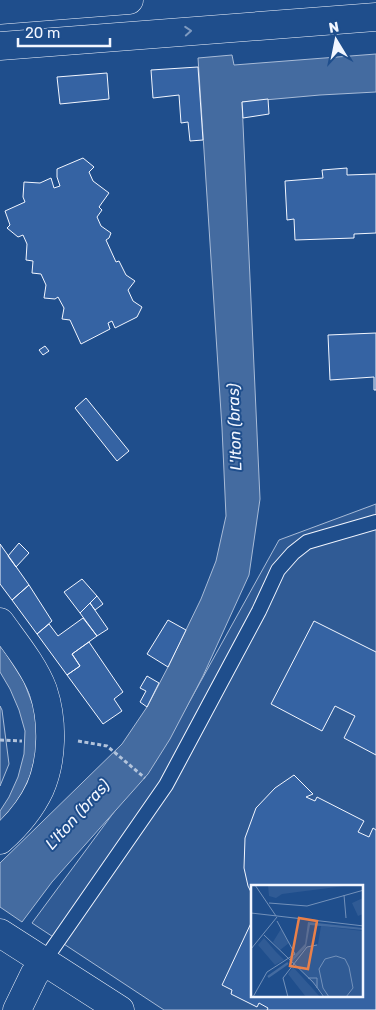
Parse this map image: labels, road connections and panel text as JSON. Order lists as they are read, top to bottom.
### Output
{
  "water": ["L'Iton (bras)"],
  "scale_bar": "20 m",
  "north": "top"
}
